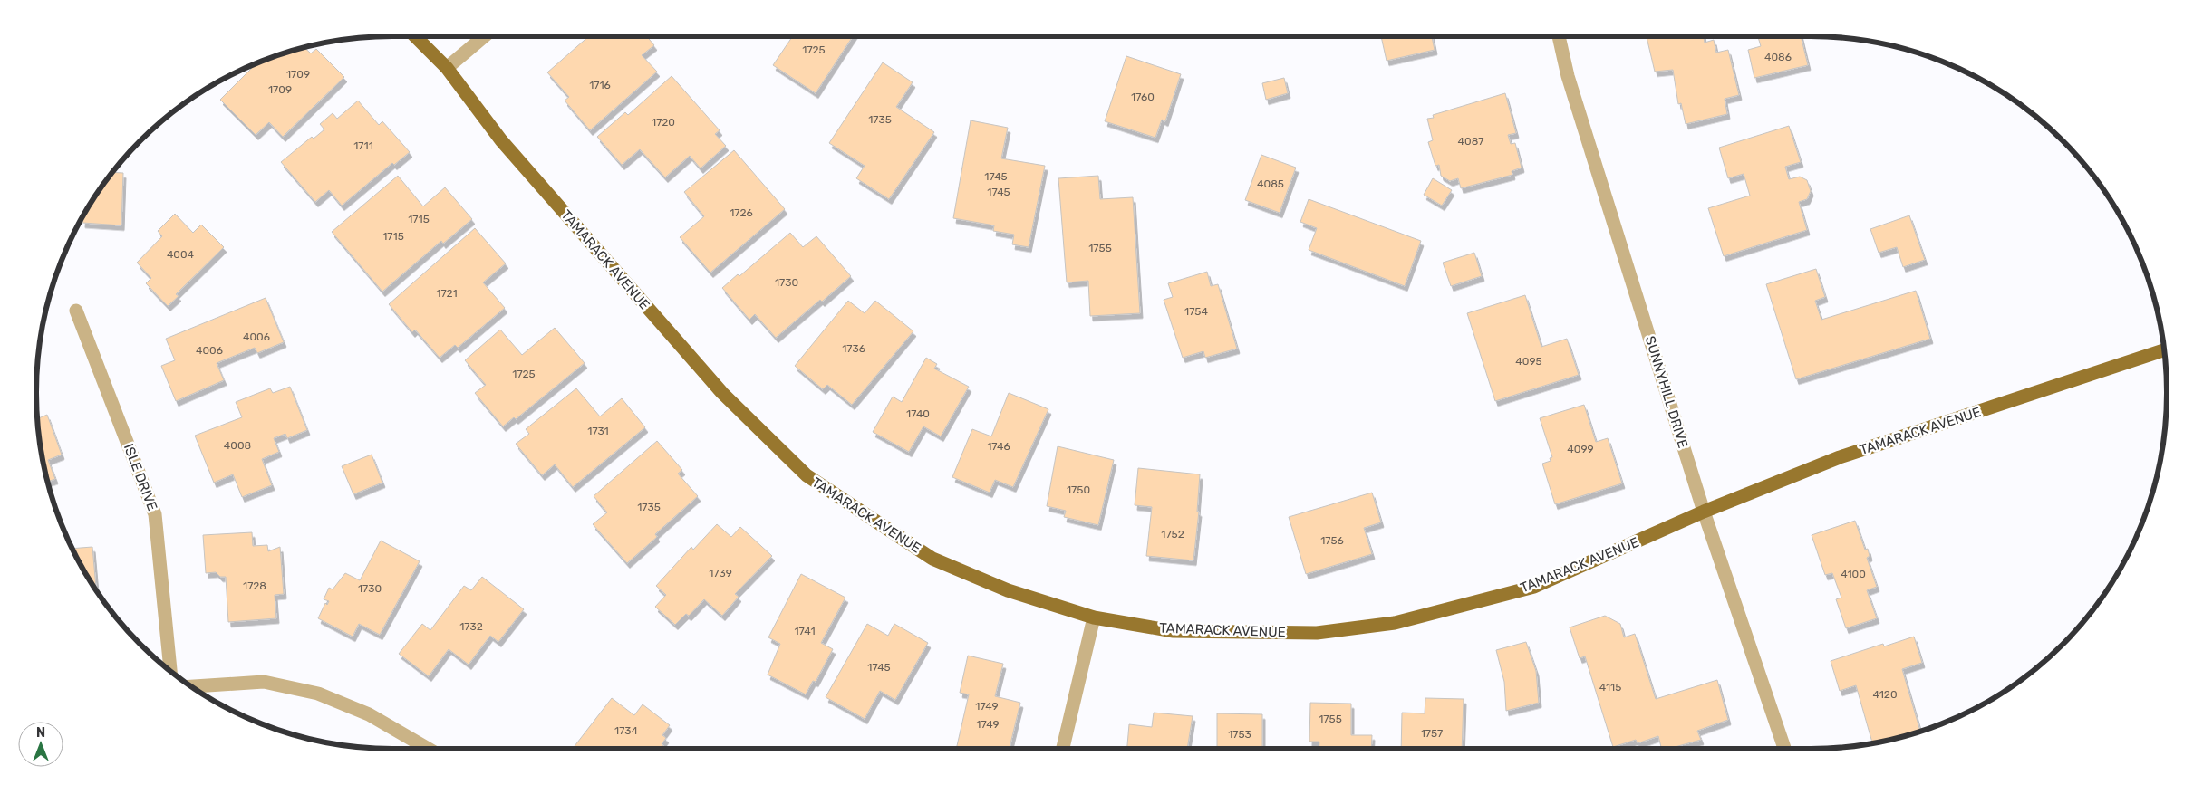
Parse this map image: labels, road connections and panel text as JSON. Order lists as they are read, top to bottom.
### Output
{
  "streets": {
    "main road": ["TAMARACK AVENUE"],
    "street": ["SUNNYHILL DRIVE", "ISLE DRIVE"]
  },
  "crossings": [
    ["TAMARACK AVENUE", "SUNNYHILL DRIVE"]
  ],
  "house_numbers": [
    "1725",
    "4086",
    "1709",
    "1716",
    "1709",
    "1760",
    "1735",
    "1720",
    "4087",
    "1711",
    "1745",
    "4085",
    "1745",
    "1726",
    "1715",
    "1715",
    "1755",
    "4004",
    "1730",
    "1721",
    "1754",
    "4006",
    "1736",
    "4006",
    "4095",
    "1725",
    "1740",
    "1731",
    "4008",
    "1746",
    "4099",
    "1750",
    "1735",
    "1752",
    "1756",
    "1739",
    "4100",
    "1728",
    "1730",
    "1732",
    "1741",
    "1745",
    "4115",
    "4120",
    "1749",
    "1755",
    "1749",
    "1734",
    "1757",
    "1753"
  ],
  "north": "top"
}
